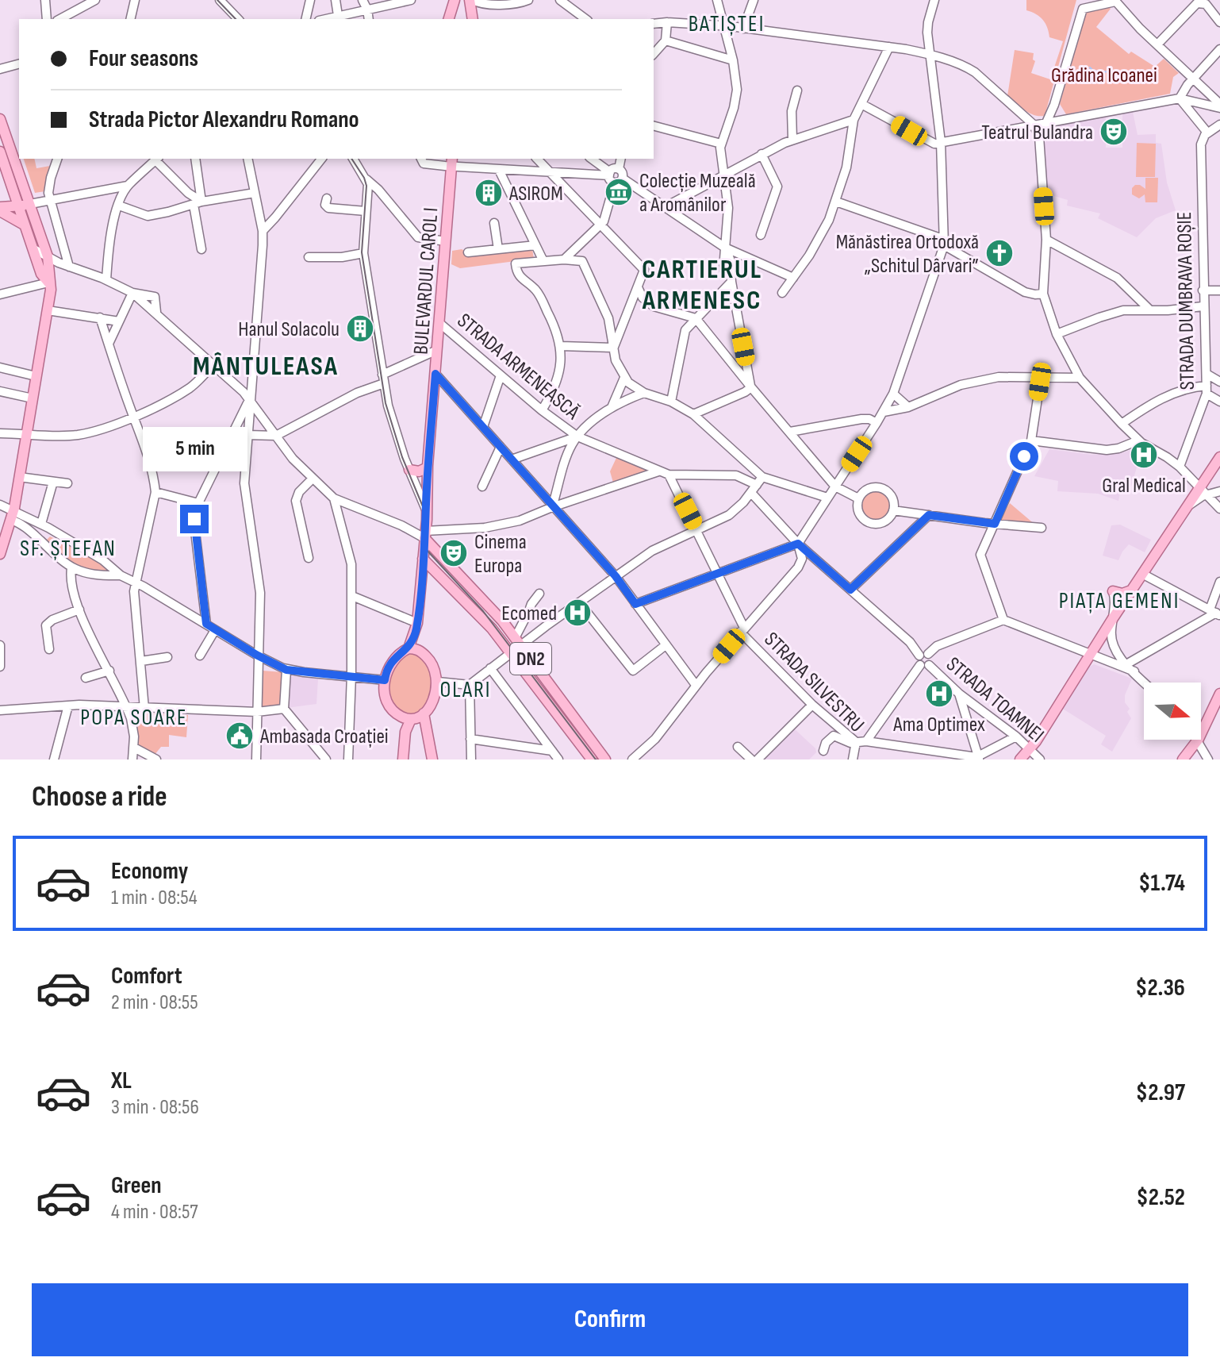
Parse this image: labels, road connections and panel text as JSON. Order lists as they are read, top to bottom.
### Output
{
  "streets": {
    "main road": ["BULEVARDUL CAROL I", "DN2"],
    "street": [
      "STRADA DUMBRAVA ROȘIE",
      "STRADA ARMENEASCĂ",
      "STRADA SILVESTRU",
      "STRADA TOAMNEI"
    ]
  },
  "crossings": [
    ["BULEVARDUL CAROL I", "STRADA ARMENEASCĂ"],
    ["BULEVARDUL CAROL I", "DN2"],
    ["STRADA ARMENEASCĂ", "STRADA SILVESTRU"],
    ["STRADA ARMENEASCĂ", "STRADA TOAMNEI"]
  ],
  "districts": [
    "BATIȘTEI",
    "CARTIERUL ARMENESC",
    "MÂNTULEASA",
    "SF. ȘTEFAN",
    "PIAȚA GEMENI",
    "OLARI",
    "POPA SOARE"
  ],
  "parks": ["Grădina Icoanei"],
  "places": {
    "theatre": ["Teatrul Bulandra", "Cinema Europa"],
    "museum": ["Colecție Muzeală a Aromânilor"],
    "building": ["ASIROM", "Hanul Solacolu"],
    "church": ["Mănăstirea Ortodoxă „Schitul Dârvari”"],
    "hospital": ["Gral Medical", "Ecomed", "Ama Optimex"],
    "public building": ["Ambasada Croației"]
  },
  "north": "right",
  "page": {
    "banner": ["Four seasons", "Strada Pictor Alexandru Romano"],
    "bubble": "5 min",
    "heading": "Choose a ride",
    "list": [
      {
        "name": "Economy",
        "note": "1 min · 08:54",
        "value": "$1.74"
      },
      {
        "name": "Comfort",
        "note": "2 min · 08:55",
        "value": "$2.36"
      },
      {
        "name": "XL",
        "note": "3 min · 08:56",
        "value": "$2.97"
      },
      {
        "name": "Green",
        "note": "4 min · 08:57",
        "value": "$2.52"
      }
    ],
    "buttons": "Confirm"
  }
}
